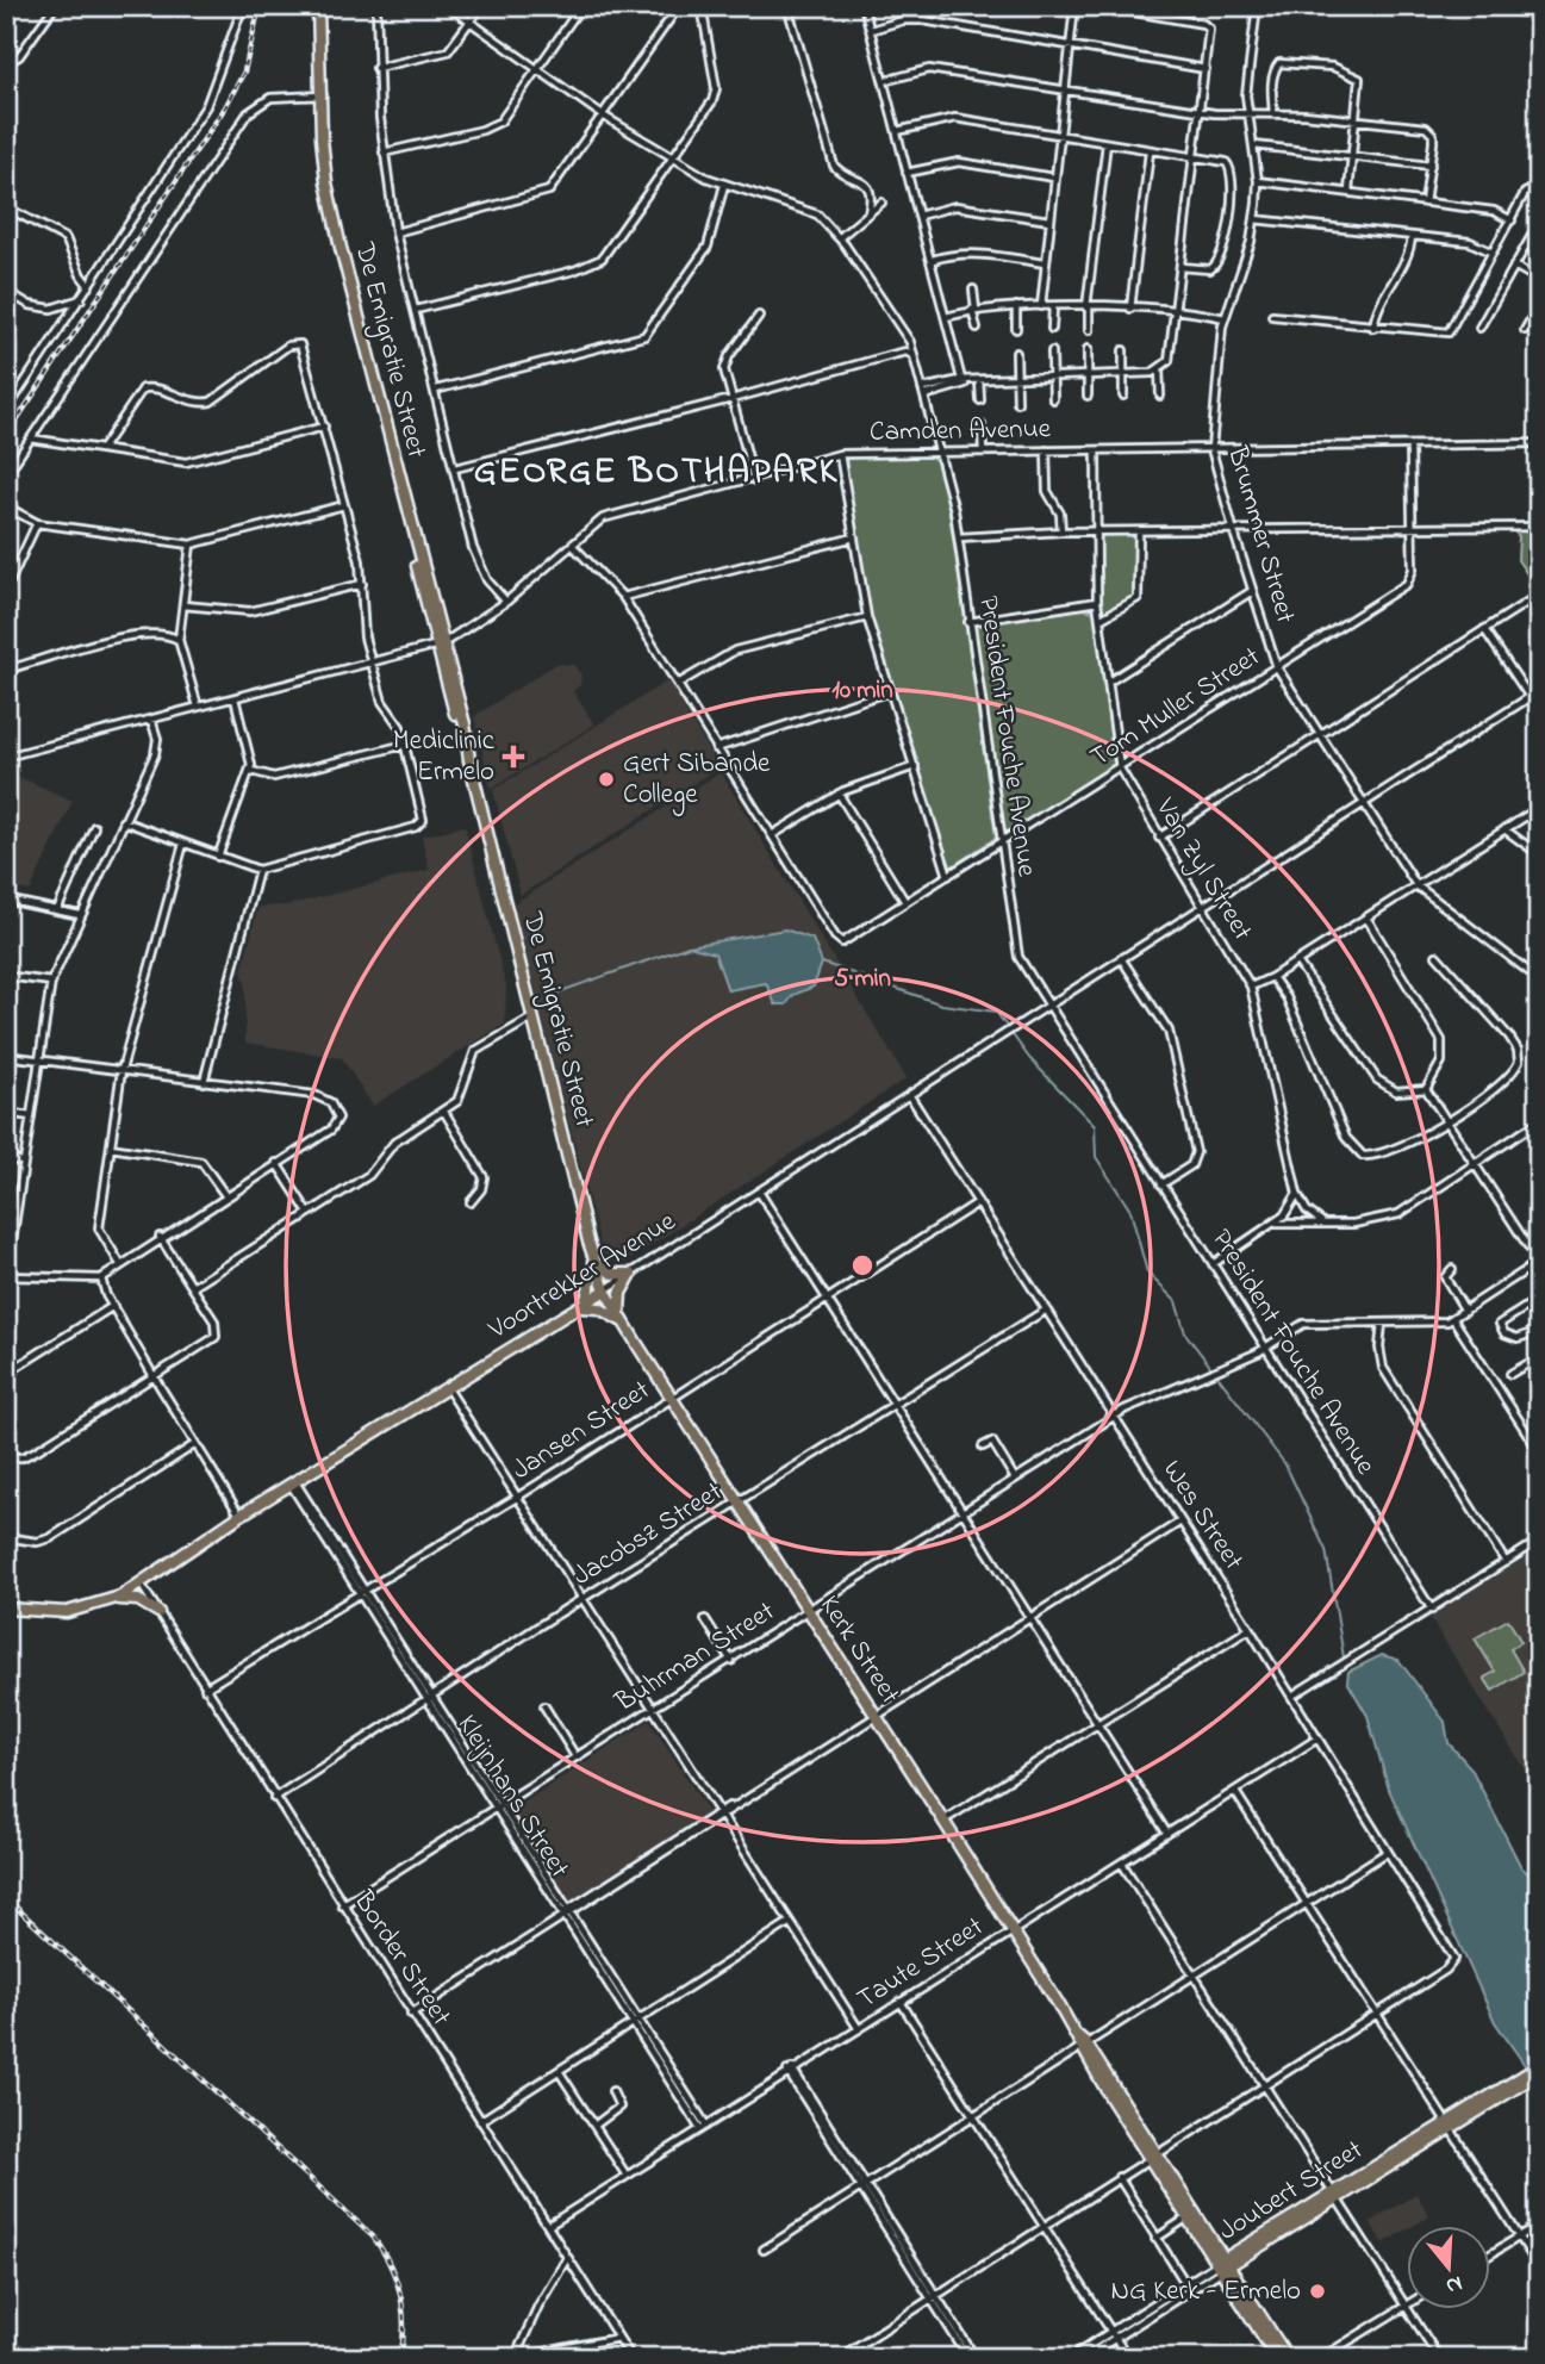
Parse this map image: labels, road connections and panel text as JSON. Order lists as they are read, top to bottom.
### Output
{
  "streets": {
    "highway": [
      "De Emigratie Street",
      "Voortrekker Avenue",
      "Kerk Street",
      "Joubert Street"
    ],
    "street": [
      "Camden Avenue",
      "Brummer Street",
      "Tom Muller Street",
      "President Fouche Avenue",
      "Van Zyl Street",
      "Jansen Street",
      "Wes Street",
      "Jacobsz Street",
      "Buhrman Street",
      "Kleijnhans Street",
      "Border Street",
      "Taute Street"
    ]
  },
  "crossings": [
    ["De Emigratie Street", "Camden Avenue"],
    ["De Emigratie Street", "Voortrekker Avenue"],
    ["De Emigratie Street", "Kerk Street"],
    ["Camden Avenue", "Brummer Street"],
    ["Camden Avenue", "Tom Muller Street"],
    ["Camden Avenue", "President Fouche Avenue"],
    ["Camden Avenue", "Van Zyl Street"],
    ["Brummer Street", "Tom Muller Street"],
    ["Brummer Street", "Voortrekker Avenue"],
    ["Tom Muller Street", "President Fouche Avenue"],
    ["Tom Muller Street", "Van Zyl Street"],
    ["President Fouche Avenue", "Voortrekker Avenue"],
    ["President Fouche Avenue", "Buhrman Street"],
    ["Van Zyl Street", "Voortrekker Avenue"],
    ["Voortrekker Avenue", "Wes Street"],
    ["Voortrekker Avenue", "Kerk Street"],
    ["Voortrekker Avenue", "Kleijnhans Street"],
    ["Voortrekker Avenue", "Border Street"],
    ["Jansen Street", "Wes Street"],
    ["Jansen Street", "Kerk Street"],
    ["Jansen Street", "Kleijnhans Street"],
    ["Jansen Street", "Border Street"],
    ["Wes Street", "Jacobsz Street"],
    ["Wes Street", "Buhrman Street"],
    ["Wes Street", "Taute Street"],
    ["Jacobsz Street", "Kerk Street"],
    ["Jacobsz Street", "Kleijnhans Street"],
    ["Jacobsz Street", "Border Street"],
    ["Kerk Street", "Buhrman Street"],
    ["Kerk Street", "Taute Street"],
    ["Kerk Street", "Joubert Street"],
    ["Buhrman Street", "Kleijnhans Street"],
    ["Buhrman Street", "Border Street"],
    ["Kleijnhans Street", "Taute Street"],
    ["Border Street", "Taute Street"]
  ],
  "districts": ["GEORGE BOTHAPARK"],
  "places": {
    "health": ["Mediclinic Ermelo"],
    "other": ["Gert Sibande College", "NG Kerk - Ermelo"]
  },
  "north": "bottom",
  "rings": ["10 min", "5 min"]
}
